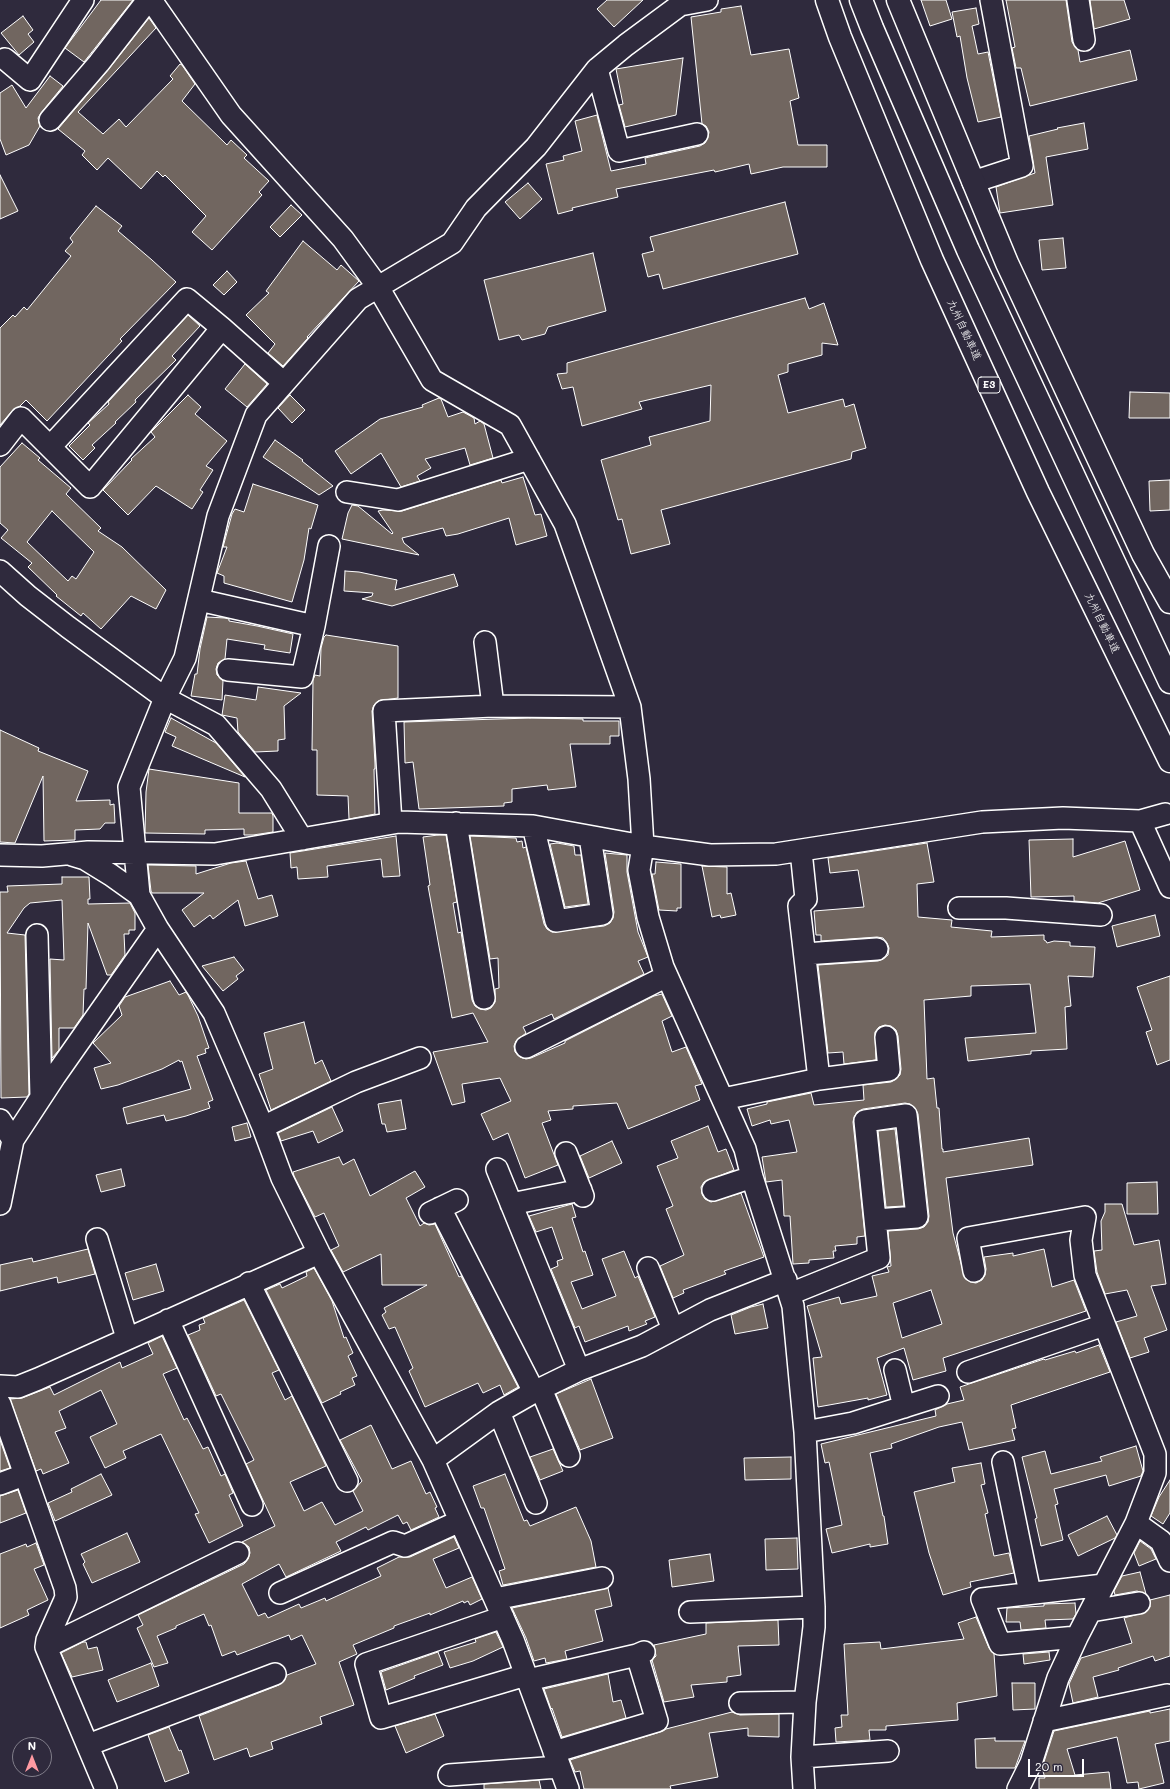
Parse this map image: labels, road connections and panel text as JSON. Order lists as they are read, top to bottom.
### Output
{
  "streets": {
    "main road": ["九州自動車道", "E3"]
  },
  "scale_bar": "20 m",
  "north": "top"
}
